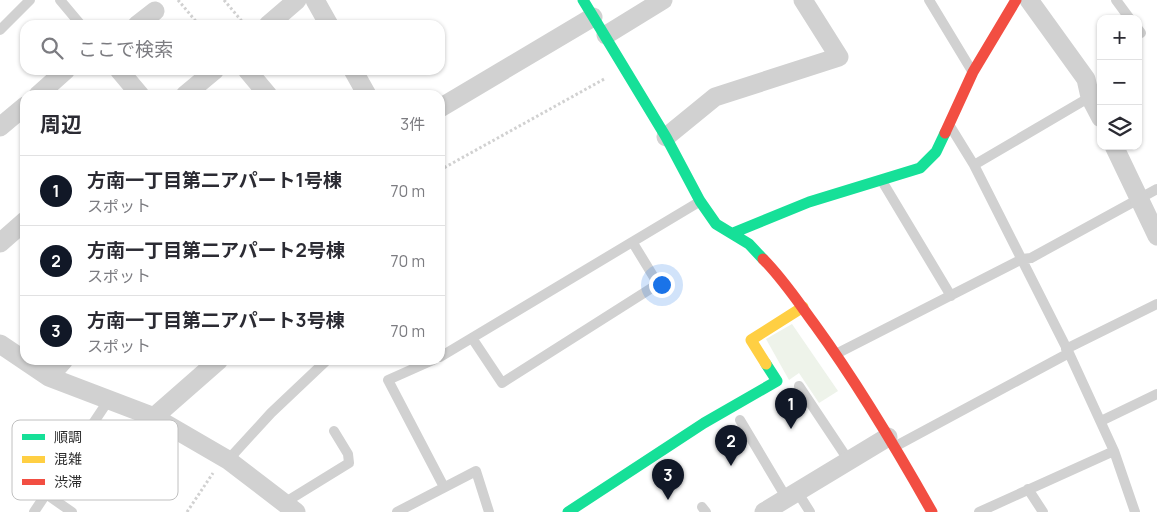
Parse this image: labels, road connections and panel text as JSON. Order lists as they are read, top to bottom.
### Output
{
  "legend": ["順調", "混雑", "渋滞"],
  "page": {
    "map_buttons": ["+", "−"],
    "search": "ここで検索",
    "heading": ["周辺", "3件"],
    "list": [
      {
        "mark": "1",
        "name": "方南一丁目第二アパート1号棟",
        "note": "スポット",
        "value": "70 m"
      },
      {
        "mark": "2",
        "name": "方南一丁目第二アパート2号棟",
        "note": "スポット",
        "value": "70 m"
      },
      {
        "mark": "3",
        "name": "方南一丁目第二アパート3号棟",
        "note": "スポット",
        "value": "70 m"
      }
    ],
    "pins": ["1", "2", "3"]
  }
}
